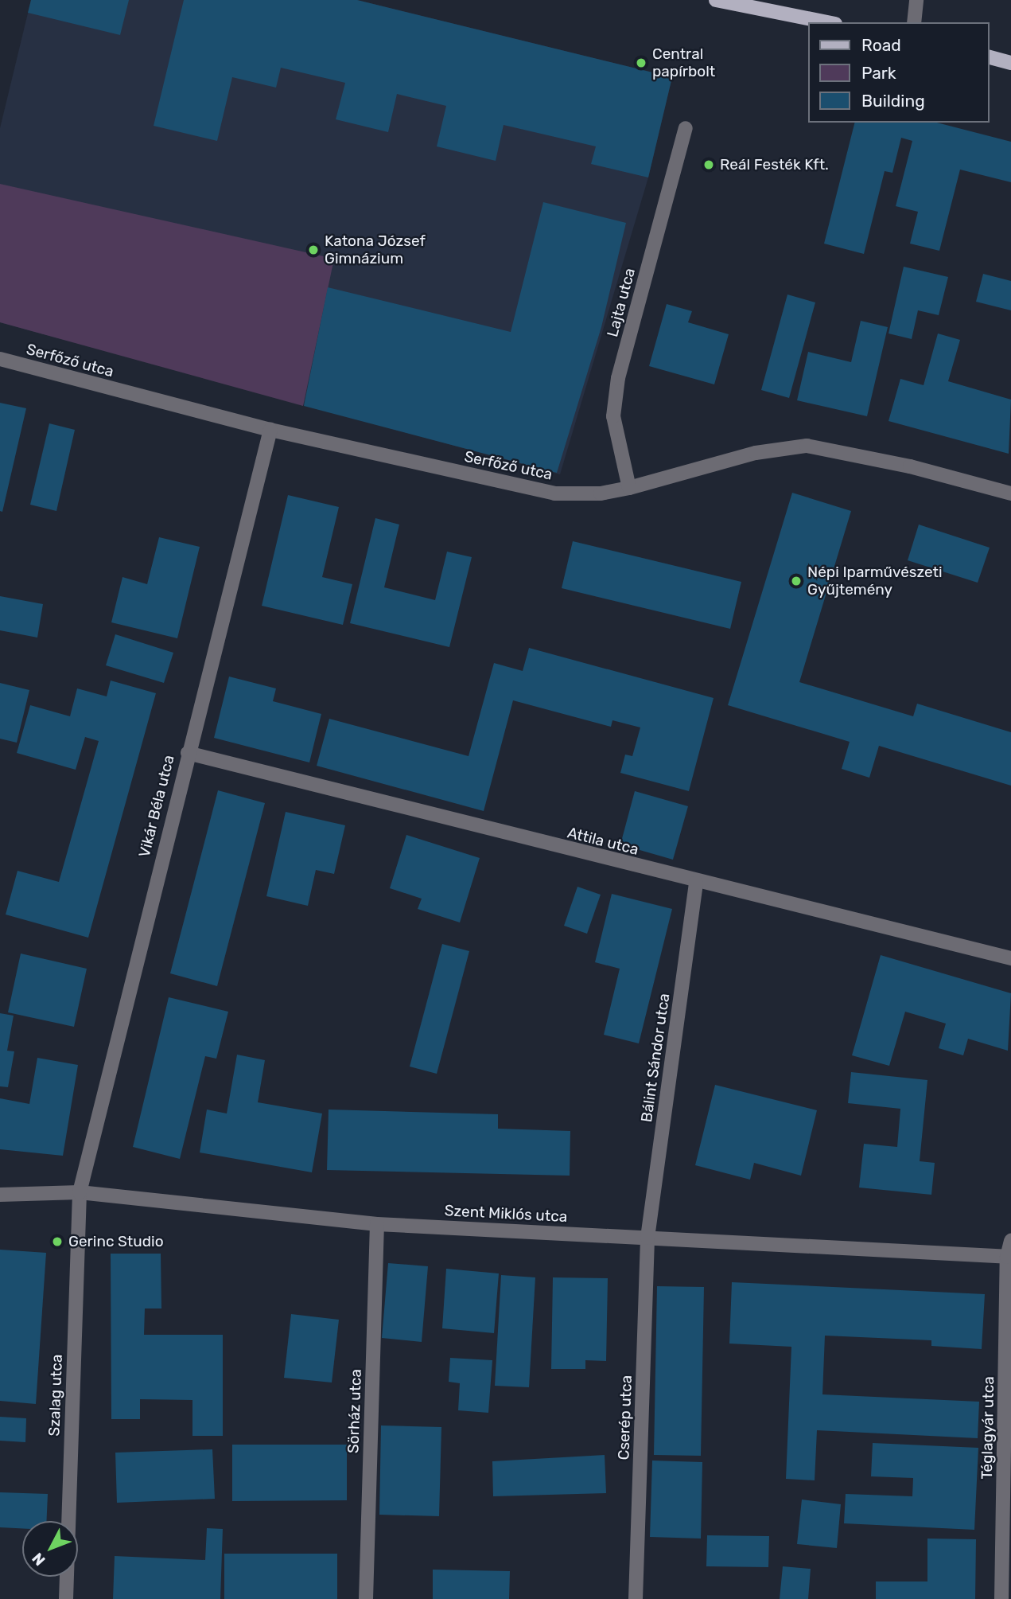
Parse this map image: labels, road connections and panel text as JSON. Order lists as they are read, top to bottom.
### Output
{
  "streets": {
    "street": [
      "Lajta utca",
      "Serfőző utca",
      "Vikár Béla utca",
      "Attila utca",
      "Bálint Sándor utca",
      "Szent Miklós utca",
      "Szalag utca",
      "Sörház utca",
      "Cserép utca",
      "Téglagyár utca"
    ]
  },
  "crossings": [
    ["Lajta utca", "Serfőző utca"],
    ["Serfőző utca", "Vikár Béla utca"],
    ["Vikár Béla utca", "Attila utca"],
    ["Vikár Béla utca", "Szent Miklós utca"],
    ["Vikár Béla utca", "Szalag utca"],
    ["Attila utca", "Bálint Sándor utca"],
    ["Bálint Sándor utca", "Szent Miklós utca"],
    ["Bálint Sándor utca", "Cserép utca"],
    ["Szent Miklós utca", "Szalag utca"],
    ["Szent Miklós utca", "Sörház utca"],
    ["Szent Miklós utca", "Cserép utca"],
    ["Szent Miklós utca", "Téglagyár utca"]
  ],
  "places": [
    "Central papírbolt",
    "Reál Festék Kft.",
    "Katona József Gimnázium",
    "Népi Iparművészeti Gyűjtemény",
    "Gerinc Studio"
  ],
  "legend": ["Road", "Park", "Building"],
  "north": "bottom left"
}
